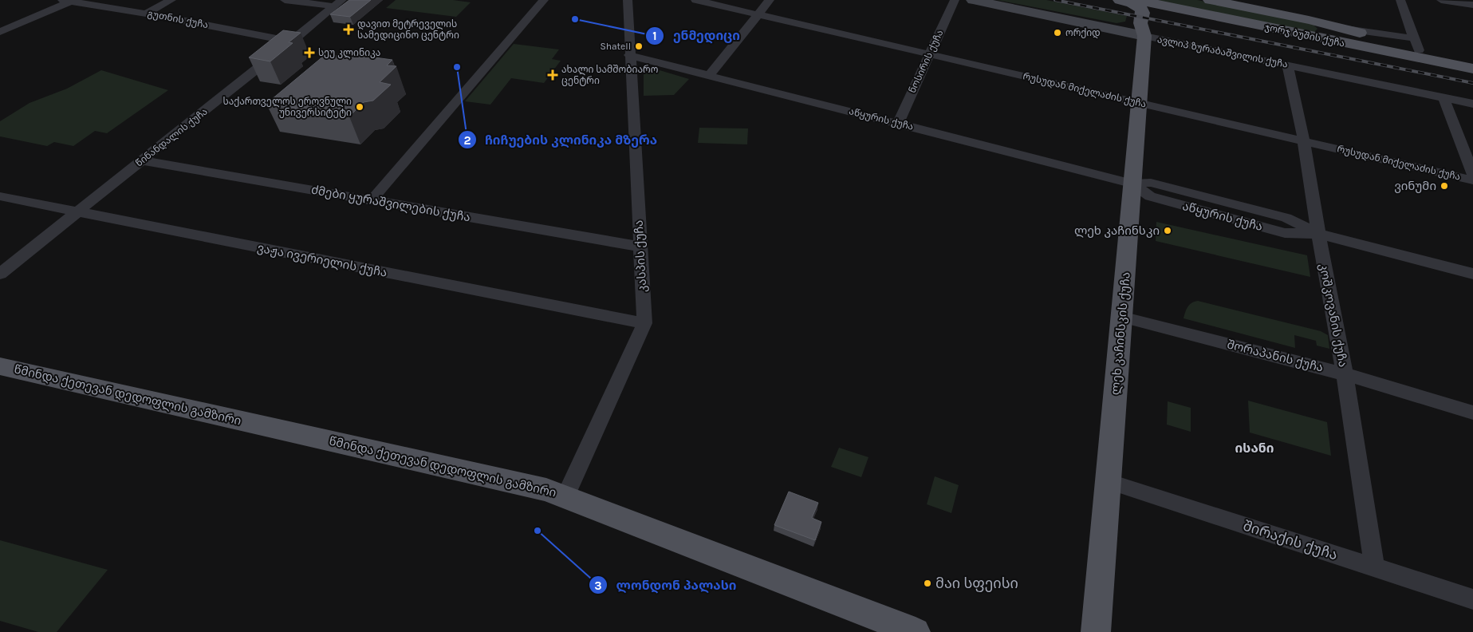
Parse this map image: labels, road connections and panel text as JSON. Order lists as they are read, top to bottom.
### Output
{
  "streets": {
    "main road": ["ჯორჯ ბუშის ქუჩა", "ლეხ კაჩინსკის ქუჩა", "წმინდა ქეთევან დედოფლის გამზირი"],
    "street": [
      "გუთნის ქუჩა",
      "ავლიპ ზურაბაშვილის ქუჩა",
      "ნოსირის ქუჩა",
      "რუსუდან მიქელაძის ქუჩა",
      "აწყურის ქუჩა",
      "წინანდალის ქუჩა",
      "ძმები ყურაშვილების ქუჩა",
      "კასპის ქუჩა",
      "ვაჟა ივერიელის ქუჩა",
      "კოშკოვანის ქუჩა",
      "შორაპანის ქუჩა",
      "შირაქის ქუჩა"
    ]
  },
  "crossings": [
    ["გუთნის ქუჩა", "წინანდალის ქუჩა"],
    ["ავლიპ ზურაბაშვილის ქუჩა", "კოშკოვანის ქუჩა"],
    ["ავლიპ ზურაბაშვილის ქუჩა", "ლეხ კაჩინსკის ქუჩა"],
    ["ნოსირის ქუჩა", "რუსუდან მიქელაძის ქუჩა"],
    ["ნოსირის ქუჩა", "აწყურის ქუჩა"],
    ["რუსუდან მიქელაძის ქუჩა", "კოშკოვანის ქუჩა"],
    ["რუსუდან მიქელაძის ქუჩა", "ლეხ კაჩინსკის ქუჩა"],
    ["აწყურის ქუჩა", "კასპის ქუჩა"],
    ["აწყურის ქუჩა", "კოშკოვანის ქუჩა"],
    ["აწყურის ქუჩა", "ლეხ კაჩინსკის ქუჩა"],
    ["წინანდალის ქუჩა", "ძმები ყურაშვილების ქუჩა"],
    ["წინანდალის ქუჩა", "ვაჟა ივერიელის ქუჩა"],
    ["ძმები ყურაშვილების ქუჩა", "კასპის ქუჩა"],
    ["კასპის ქუჩა", "ვაჟა ივერიელის ქუჩა"],
    ["კასპის ქუჩა", "წმინდა ქეთევან დედოფლის გამზირი"],
    ["კოშკოვანის ქუჩა", "შორაპანის ქუჩა"],
    ["კოშკოვანის ქუჩა", "შირაქის ქუჩა"],
    ["ლეხ კაჩინსკის ქუჩა", "შორაპანის ქუჩა"],
    ["ლეხ კაჩინსკის ქუჩა", "შირაქის ქუჩა"]
  ],
  "districts": ["ისანი"],
  "places": {
    "other": [
      "ენმედიცი",
      "ორქიდ",
      "Shatell",
      "ჩიჩუების კლინიკა მზერა",
      "საქართველოს ეროვნული უნივერსიტეტი",
      "ვინუმი",
      "ლეხ კაჩინსკი",
      "ლონდონ პალასი",
      "მაი სფეისი"
    ],
    "health": ["დავით მეტრეველის სამედიცინო ცენტრი", "სეუ კლინიკა", "ახალი სამშობიარო ცენტრი"]
  }
}
